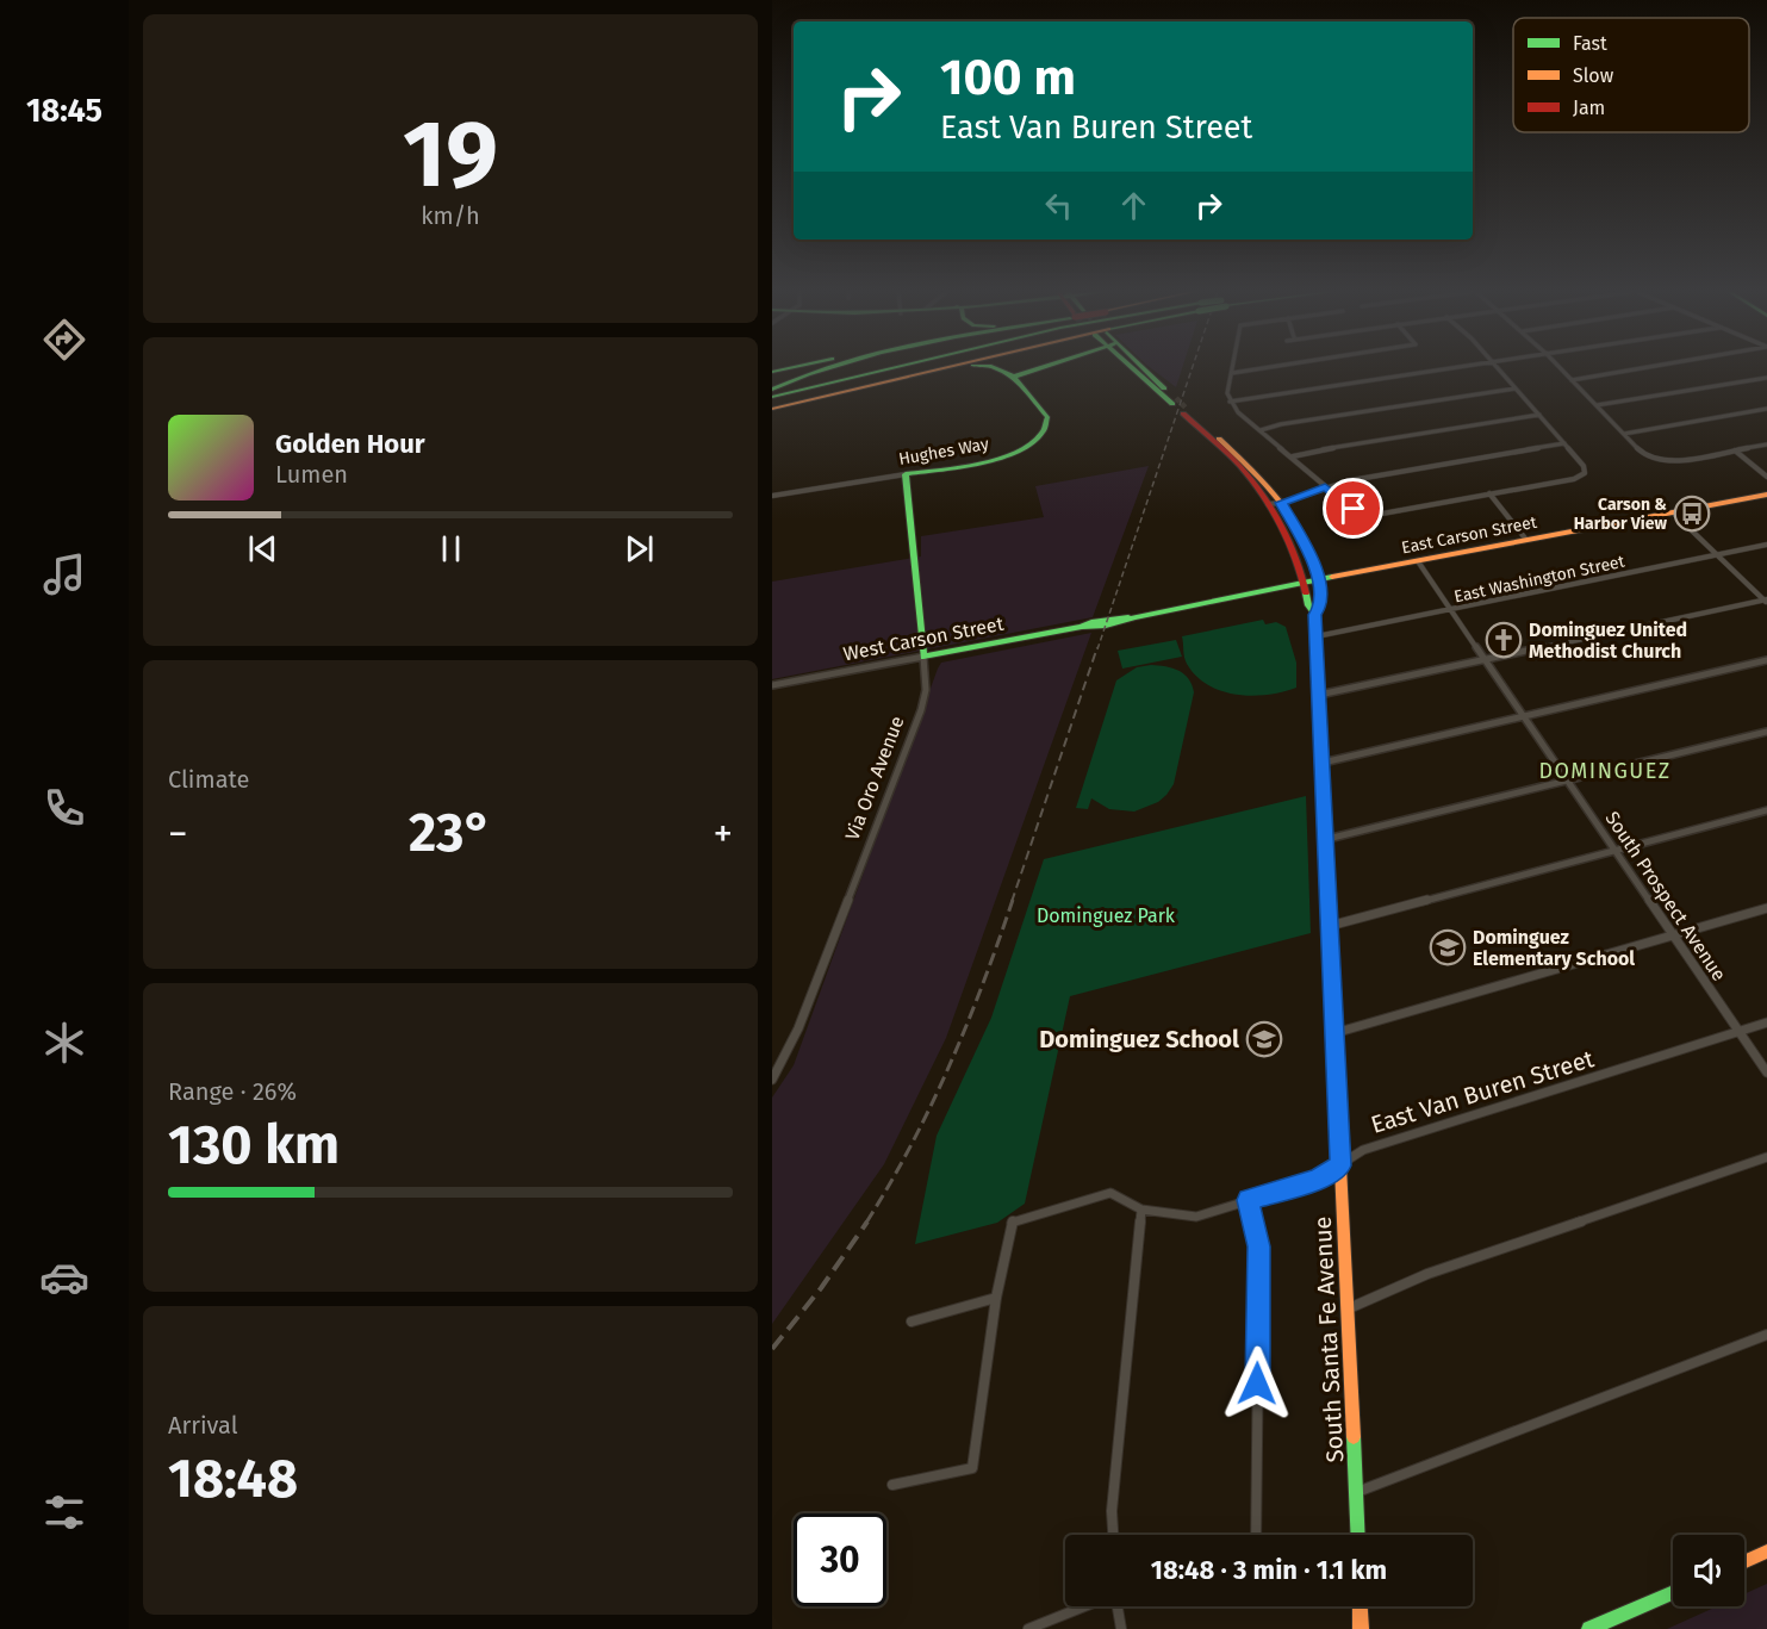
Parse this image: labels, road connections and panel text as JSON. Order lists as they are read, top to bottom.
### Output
{
  "streets": {
    "main road": [
      "Hughes Way",
      "East Carson Street",
      "West Carson Street",
      "Via Oro Avenue",
      "South Santa Fe Avenue"
    ],
    "street": ["East Washington Street", "South Prospect Avenue", "East Van Buren Street"]
  },
  "crossings": [
    ["Hughes Way", "Via Oro Avenue"],
    ["East Carson Street", "West Carson Street"],
    ["East Carson Street", "South Prospect Avenue"],
    ["East Carson Street", "South Santa Fe Avenue"],
    ["East Washington Street", "South Prospect Avenue"],
    ["East Washington Street", "South Santa Fe Avenue"],
    ["West Carson Street", "Via Oro Avenue"],
    ["South Prospect Avenue", "East Van Buren Street"],
    ["East Van Buren Street", "South Santa Fe Avenue"]
  ],
  "districts": ["DOMINGUEZ"],
  "parks": ["Dominguez Park"],
  "places": {
    "bus stop": ["Carson & Harbor View"],
    "church": ["Dominguez United Methodist Church"],
    "school or university": ["Dominguez Elementary School", "Dominguez School"]
  },
  "legend": ["Fast", "Slow", "Jam"],
  "page": {
    "tabs": "18:45",
    "tile": [
      ["19", "km/h"],
      "Climate",
      ["Range · 26%", "130 km"],
      ["Arrival", "18:48"]
    ],
    "turn": ["100 m", "East Van Buren Street"],
    "song": ["Golden Hour", "Lumen"],
    "heat": ["−", "23°", "+"],
    "limit": "30",
    "trip": "18:48 · 3 min · 1.1 km"
  }
}
